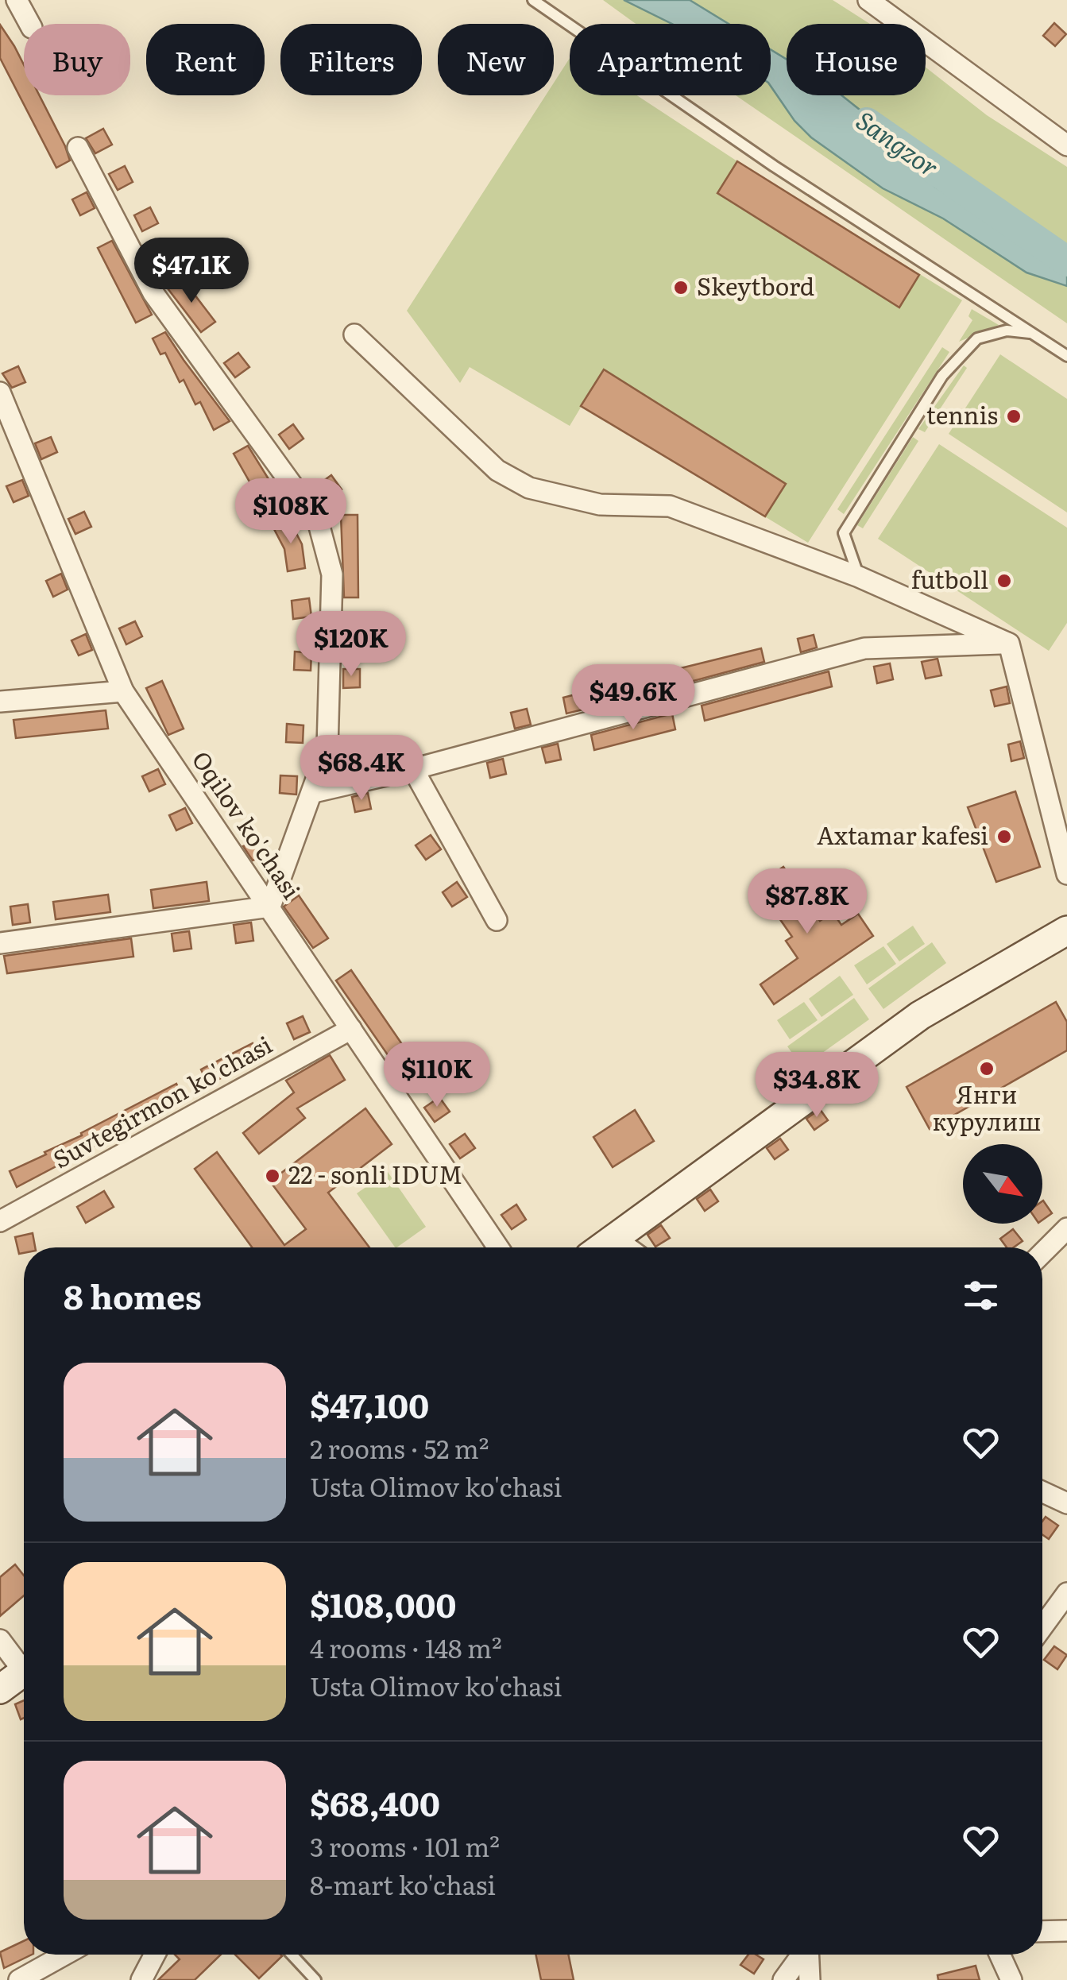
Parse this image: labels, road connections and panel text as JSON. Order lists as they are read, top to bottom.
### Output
{
  "streets": {
    "street": ["Oqilov ko'chasi", "Suvtegirmon ko'chasi"]
  },
  "crossings": [
    ["Oqilov ko'chasi", "Suvtegirmon ko'chasi"]
  ],
  "water": ["Sangzor"],
  "places": [
    "Skeytbord",
    "tennis",
    "futboll",
    "Axtamar kafesi",
    "Янги курулиш",
    "22 - sonli IDUM"
  ],
  "north": "bottom right",
  "page": {
    "chip": [
      "Buy",
      "Rent",
      "Filters",
      "New",
      "Apartment",
      "House"
    ],
    "price": [
      "$47.1K",
      "$108K",
      "$120K",
      "$49.6K",
      "$68.4K",
      "$87.8K",
      "$110K",
      "$34.8K"
    ],
    "heading": "8 homes",
    "list": [
      {
        "name": "$47,100",
        "note": "2 rooms · 52 m² · Usta Olimov ko'chasi"
      },
      {
        "name": "$108,000",
        "note": "4 rooms · 148 m² · Usta Olimov ko'chasi"
      },
      {
        "name": "$68,400",
        "note": "3 rooms · 101 m² · 8-mart ko'chasi"
      }
    ]
  }
}
